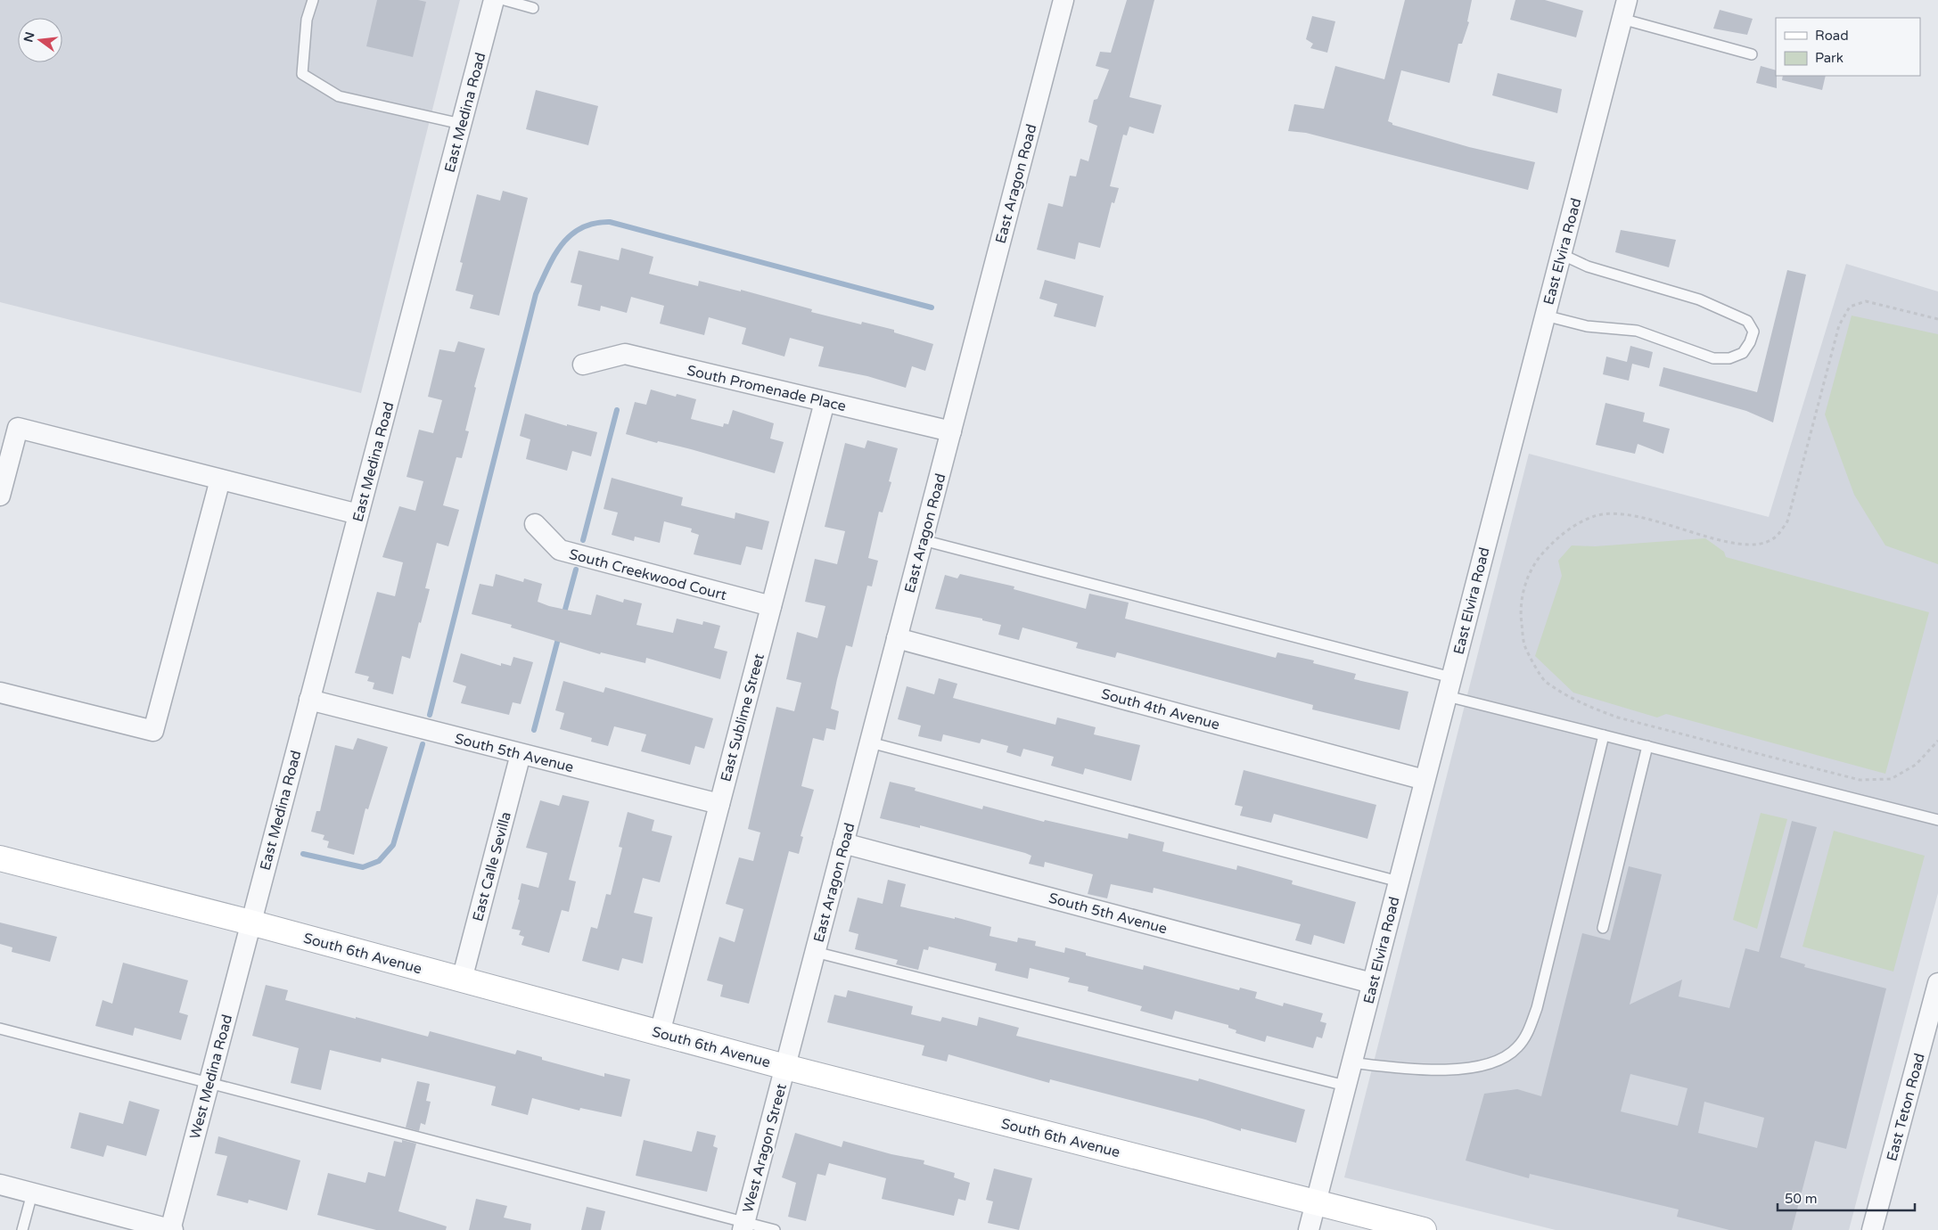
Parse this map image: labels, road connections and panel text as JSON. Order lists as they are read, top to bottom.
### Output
{
  "streets": {
    "street": [
      "East Medina Road",
      "East Aragon Road",
      "East Elvira Road",
      "South Promenade Place",
      "South Creekwood Court",
      "South 4th Avenue",
      "East Sublime Street",
      "South 5th Avenue",
      "East Calle Sevilla",
      "South 6th Avenue",
      "West Medina Road",
      "East Teton Road",
      "West Aragon Street"
    ]
  },
  "crossings": [
    ["East Medina Road", "South 5th Avenue"],
    ["East Medina Road", "South 6th Avenue"],
    ["East Medina Road", "West Medina Road"],
    ["East Aragon Road", "South Promenade Place"],
    ["East Aragon Road", "South 4th Avenue"],
    ["East Aragon Road", "South 5th Avenue"],
    ["East Aragon Road", "South 6th Avenue"],
    ["East Aragon Road", "West Aragon Street"],
    ["East Elvira Road", "South 4th Avenue"],
    ["East Elvira Road", "South 5th Avenue"],
    ["East Elvira Road", "South 6th Avenue"],
    ["South Promenade Place", "East Sublime Street"],
    ["South Creekwood Court", "East Sublime Street"],
    ["East Sublime Street", "South 5th Avenue"],
    ["East Sublime Street", "South 6th Avenue"],
    ["South 5th Avenue", "East Calle Sevilla"],
    ["East Calle Sevilla", "South 6th Avenue"],
    ["South 6th Avenue", "West Medina Road"],
    ["South 6th Avenue", "West Aragon Street"]
  ],
  "legend": ["Road", "Park"],
  "scale_bar": "50 m",
  "north": "left"
}
